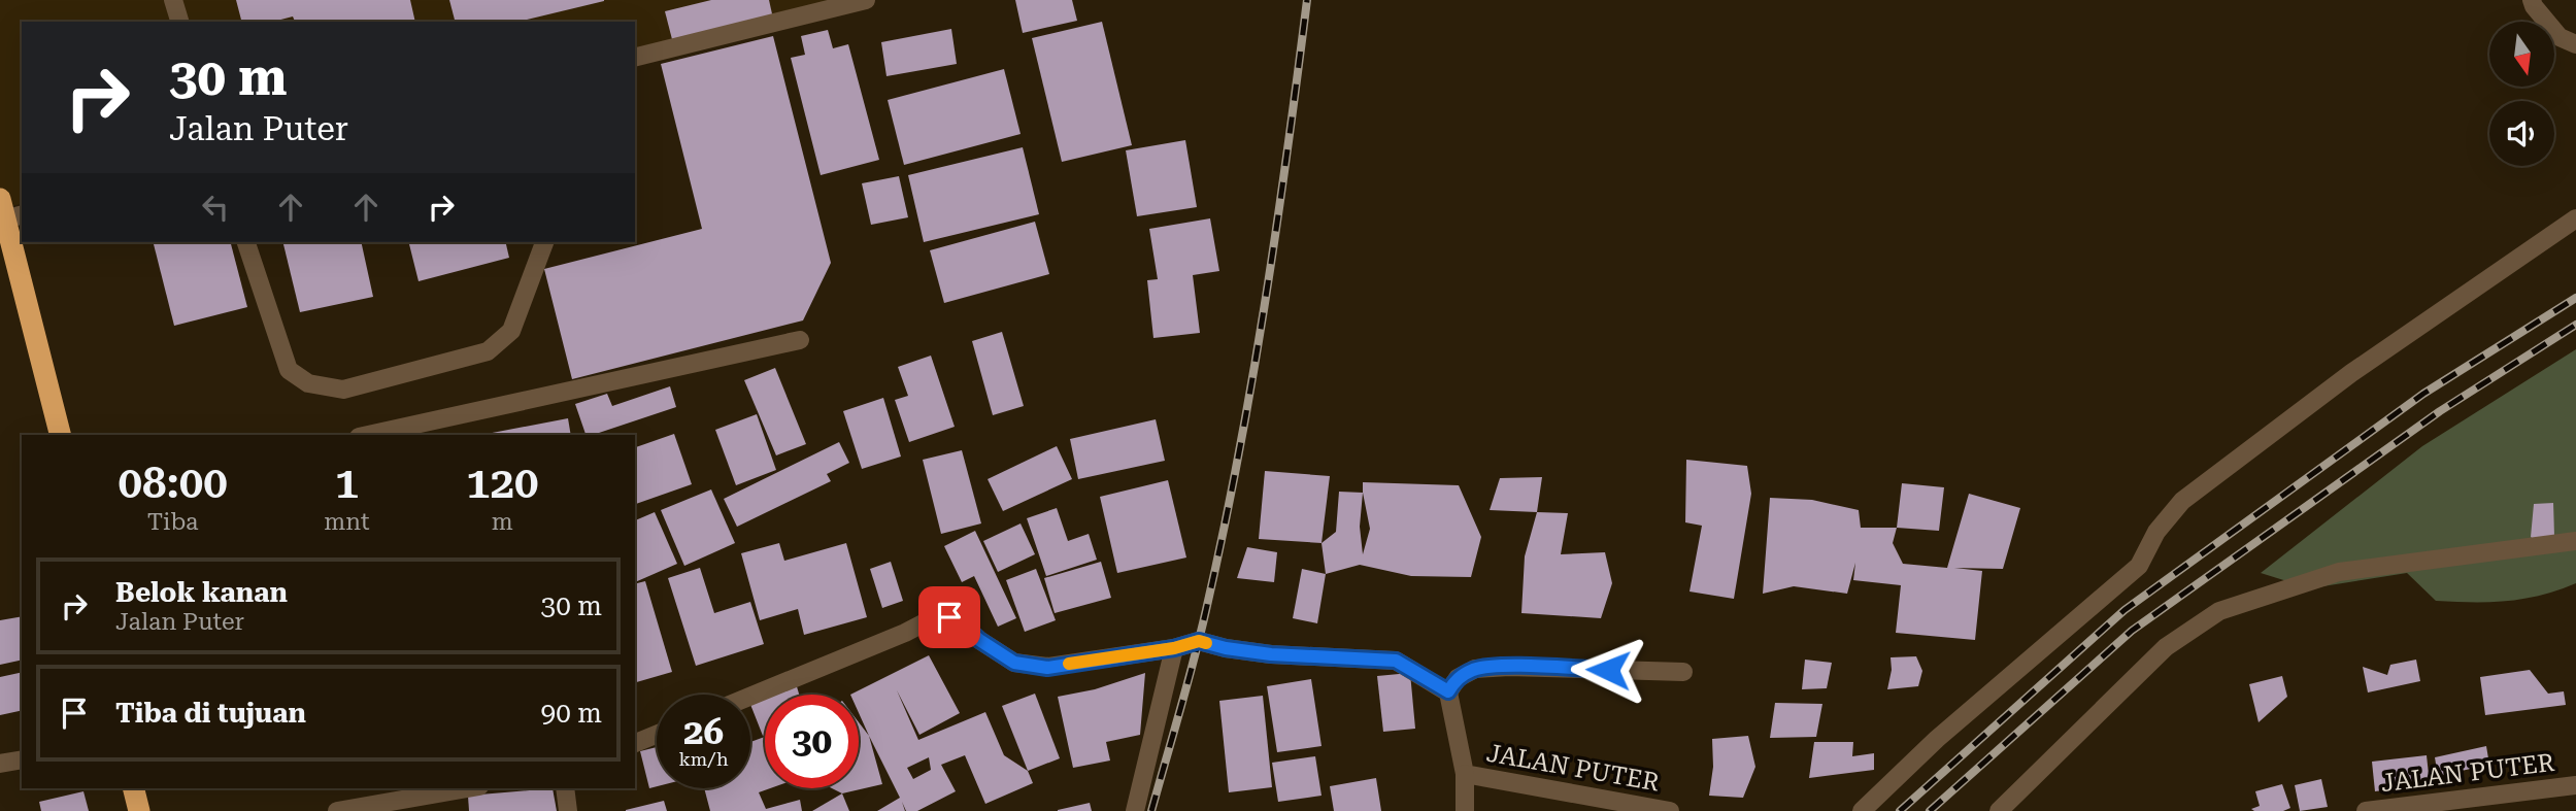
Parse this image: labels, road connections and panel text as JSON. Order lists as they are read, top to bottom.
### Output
{
  "streets": {
    "street": ["JALAN PUTER"]
  },
  "north": "bottom",
  "page": {
    "turn": ["30 m", "Jalan Puter"],
    "eta": [
      "08:00",
      "Tiba",
      "1",
      "mnt",
      "120",
      "m"
    ],
    "list": [
      {
        "name": "Belok kanan",
        "note": "Jalan Puter",
        "value": "30 m"
      },
      {
        "name": "Tiba di tujuan",
        "value": "90 m"
      }
    ],
    "speed": "26 km/h",
    "limit": "30"
  }
}
